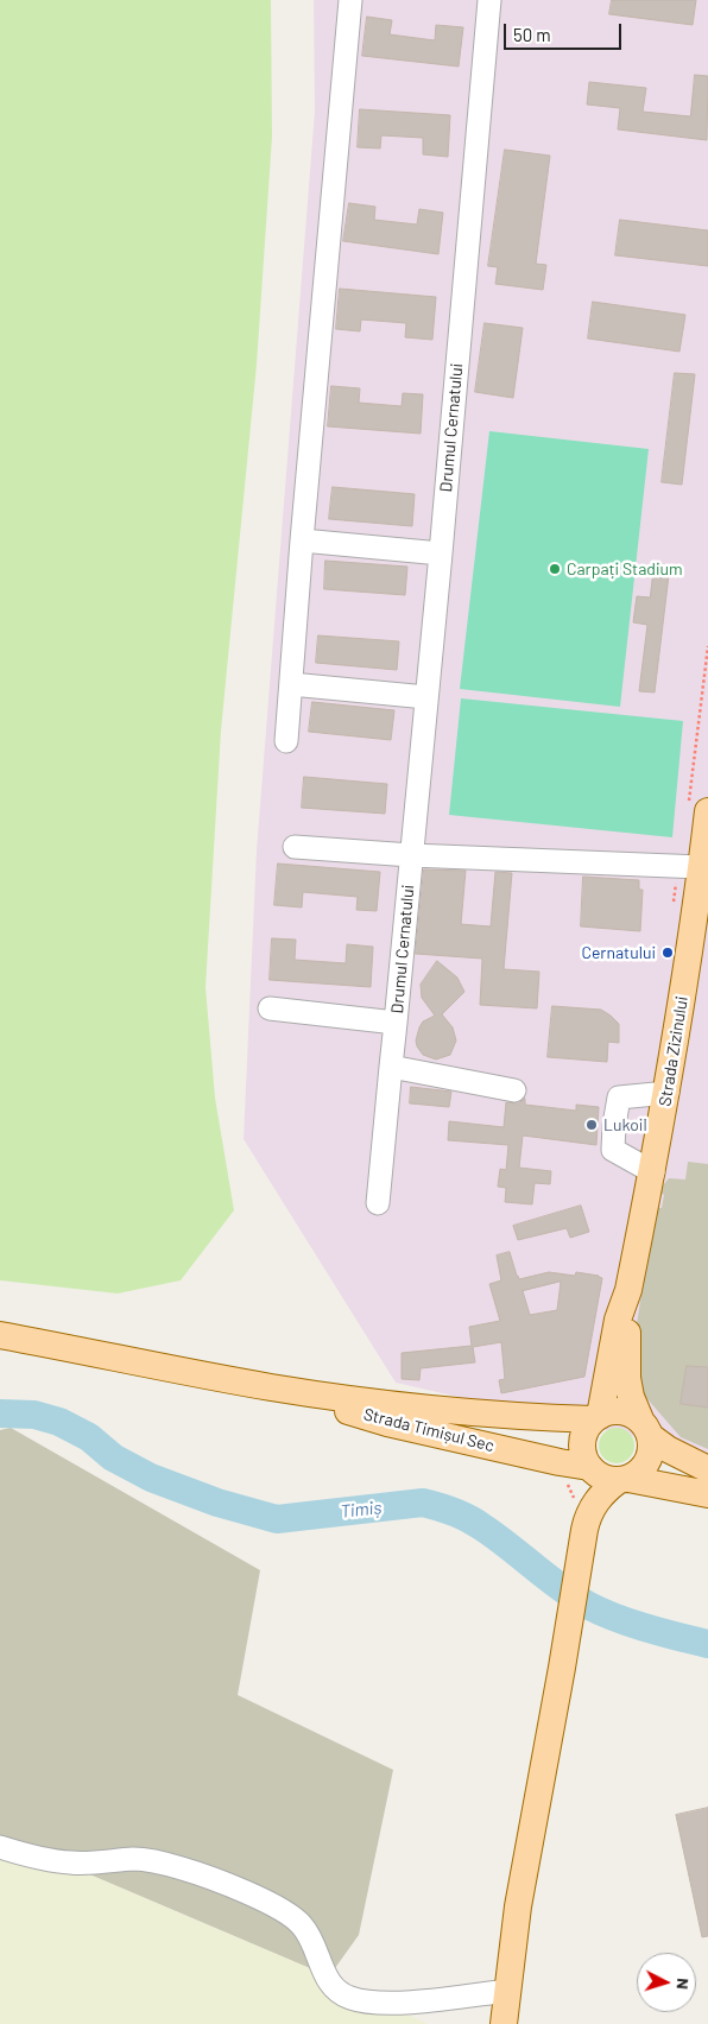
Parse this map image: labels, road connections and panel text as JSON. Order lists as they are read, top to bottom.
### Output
{
  "streets": {
    "main road": ["Strada Zizinului", "Strada Timișul Sec"],
    "street": ["Drumul Cernatului"]
  },
  "crossings": [
    ["Strada Zizinului", "Strada Timișul Sec"]
  ],
  "water": ["Timiș"],
  "places": ["Carpați Stadium", "Cernatului", "Lukoil"],
  "scale_bar": "50 m",
  "north": "right"
}
